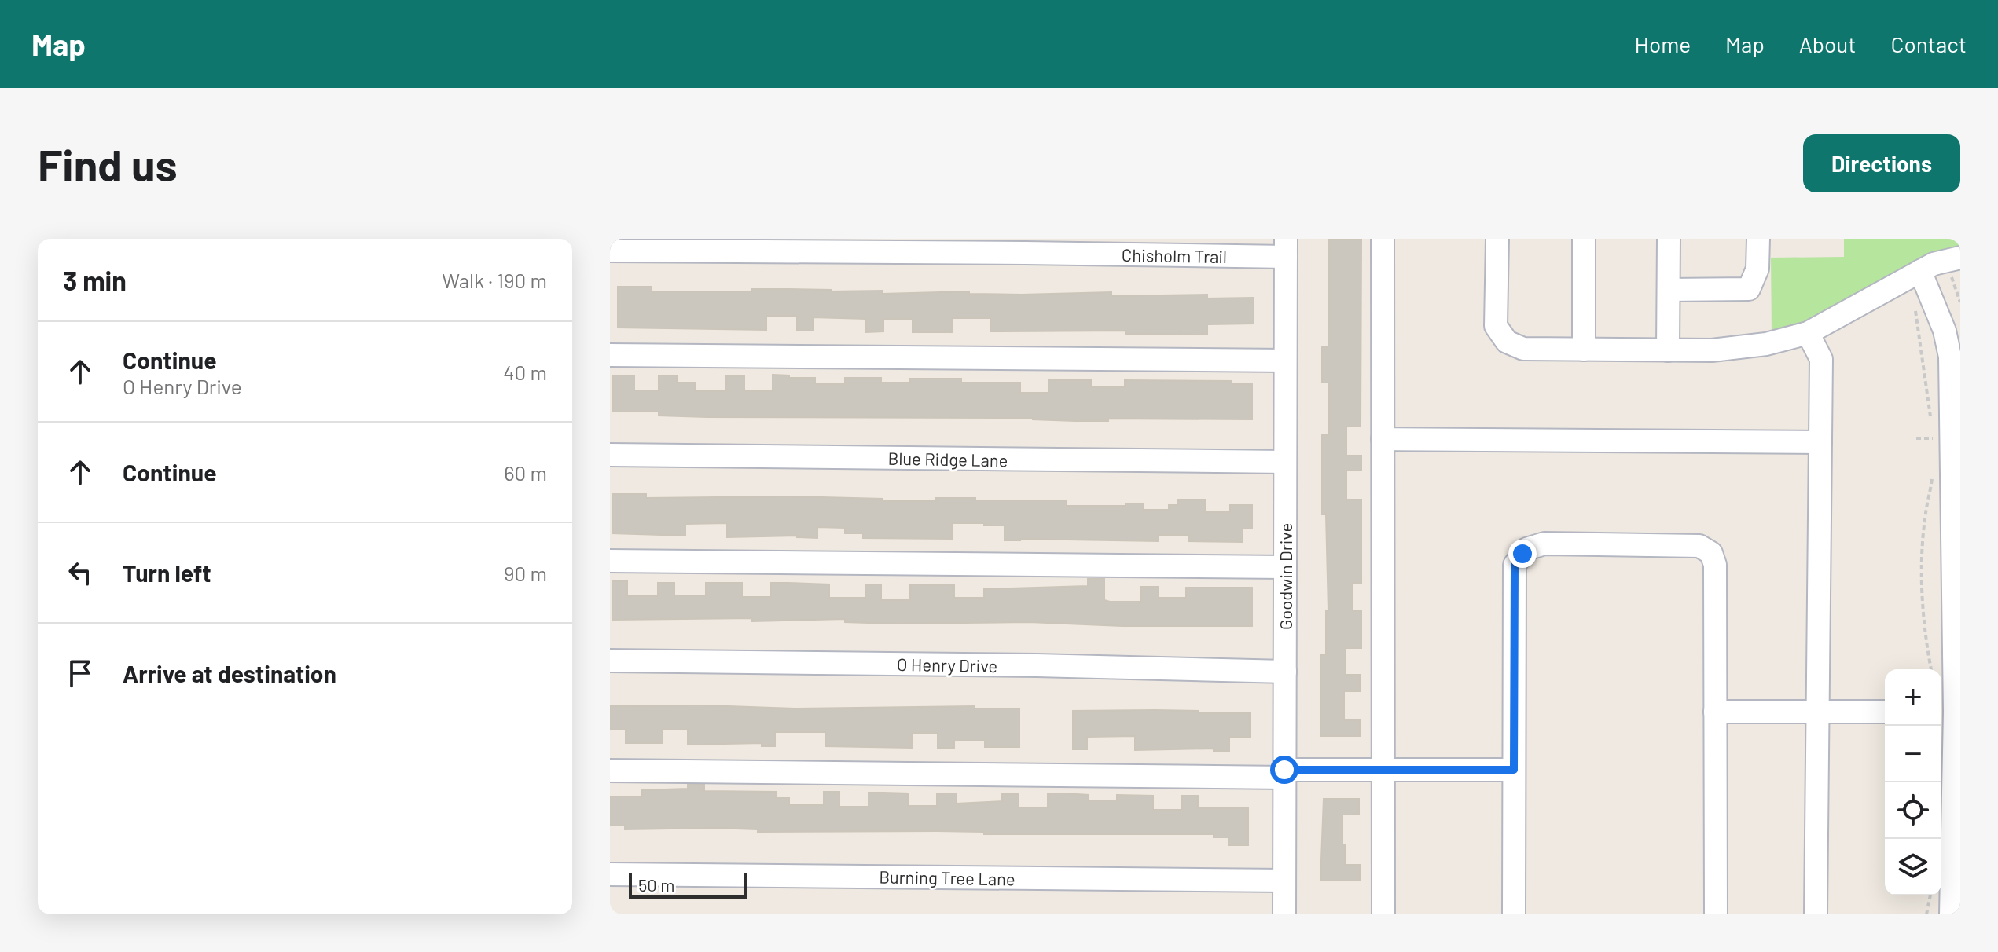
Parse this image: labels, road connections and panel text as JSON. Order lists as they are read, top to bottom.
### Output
{
  "streets": {
    "street": [
      "Chisholm Trail",
      "Blue Ridge Lane",
      "Goodwin Drive",
      "O Henry Drive",
      "Burning Tree Lane"
    ]
  },
  "crossings": [
    ["Chisholm Trail", "Goodwin Drive"],
    ["Blue Ridge Lane", "Goodwin Drive"],
    ["Goodwin Drive", "O Henry Drive"],
    ["Goodwin Drive", "Burning Tree Lane"]
  ],
  "scale_bar": "50 m",
  "page": {
    "header": "Map",
    "nav": [
      "Home",
      "Map",
      "About",
      "Contact"
    ],
    "buttons": "Directions",
    "title": "Find us",
    "heading": ["3 min", "Walk · 190 m"],
    "list": [
      ["Continue", "O Henry Drive", "40 m"],
      ["Continue", "60 m"],
      ["Turn left", "90 m"],
      "Arrive at destination"
    ],
    "map_buttons": ["+", "−"],
    "scale": "50 m"
  }
}
